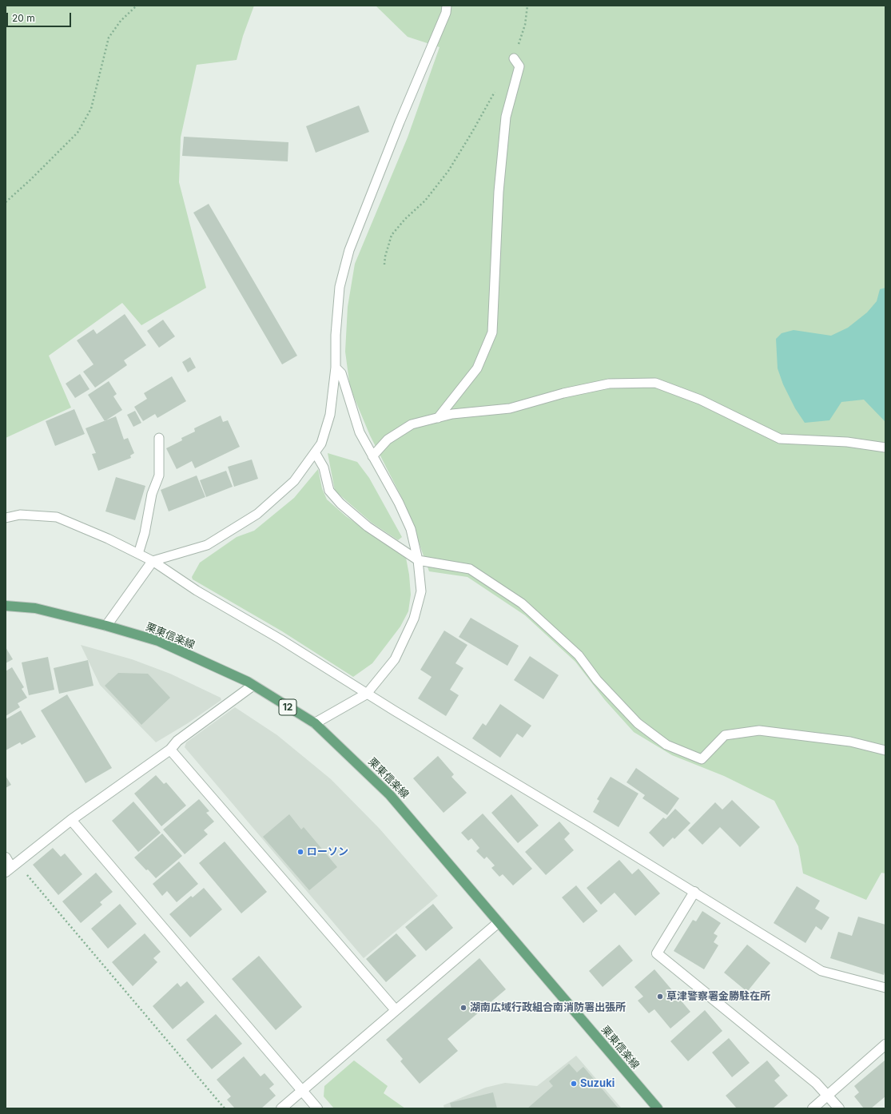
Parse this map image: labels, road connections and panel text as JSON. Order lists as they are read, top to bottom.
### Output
{
  "streets": {
    "main road": ["栗東信楽線", "12"]
  },
  "places": [
    "ローソン",
    "草津警察署金勝駐在所",
    "湖南広域行政組合南消防署出張所",
    "Suzuki"
  ],
  "scale_bar": "20 m"
}
